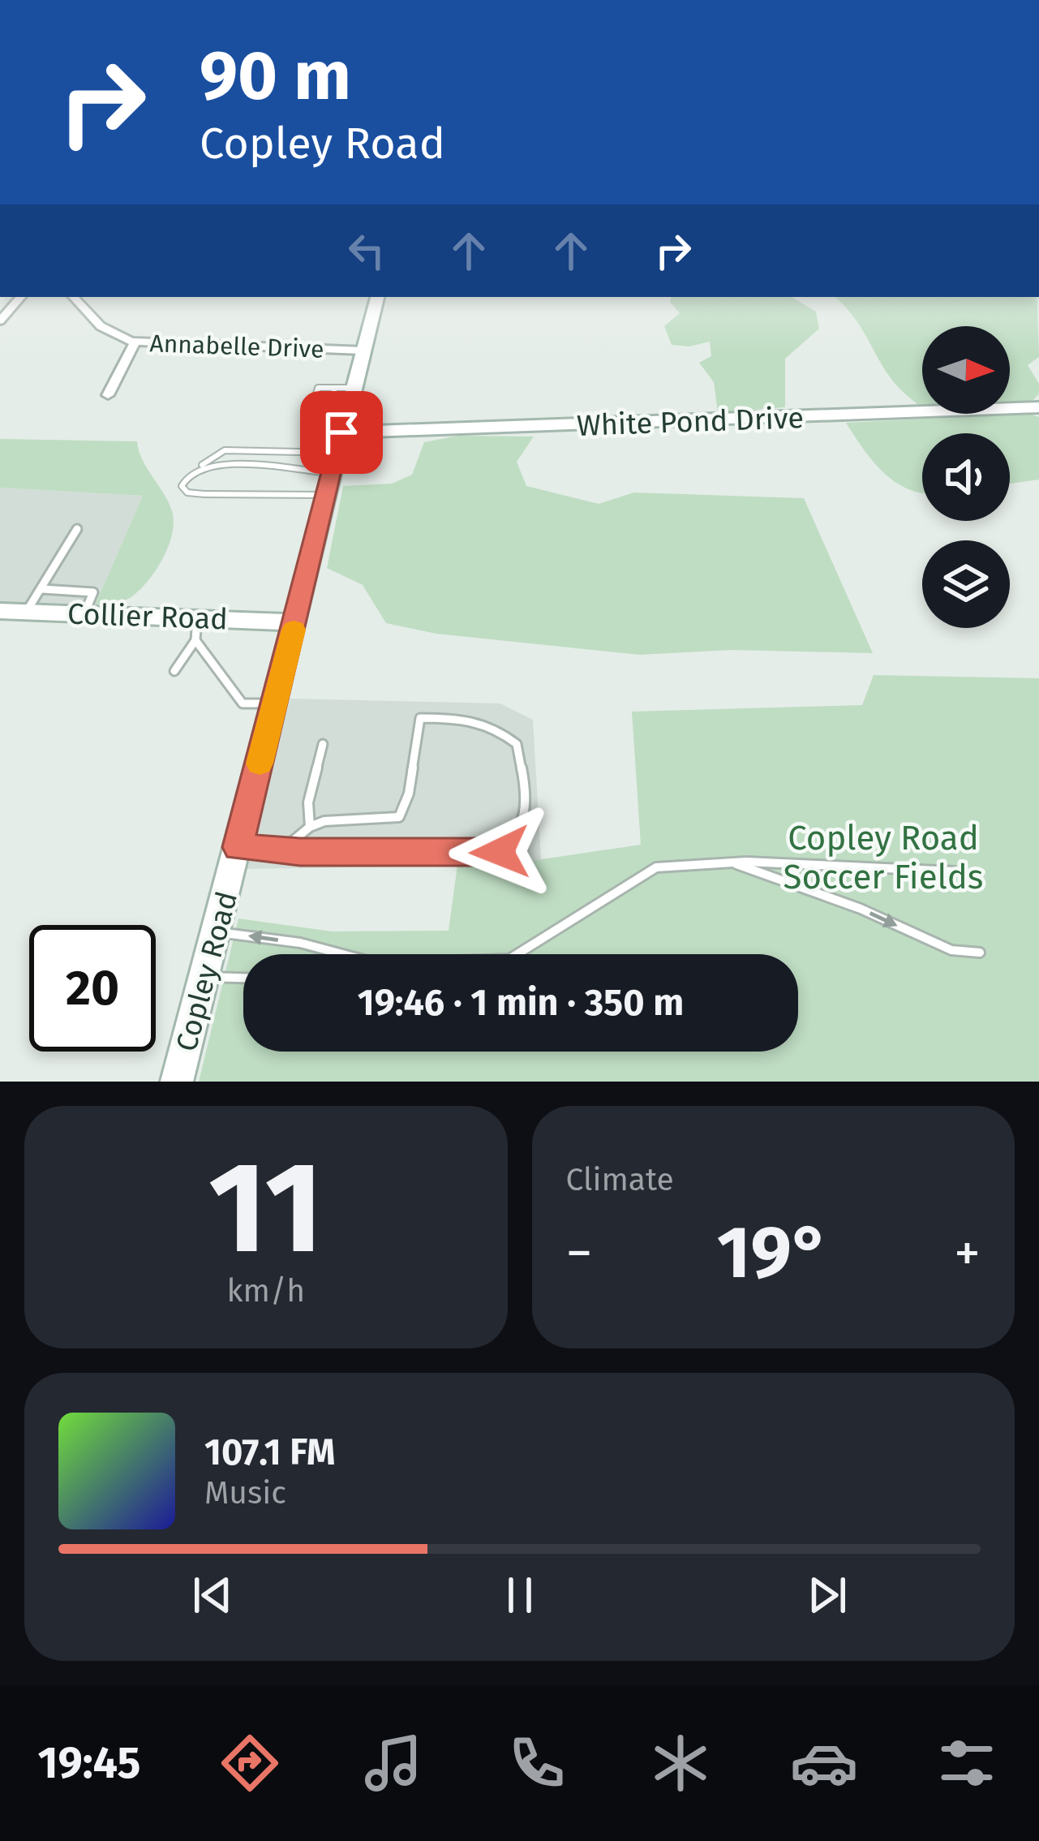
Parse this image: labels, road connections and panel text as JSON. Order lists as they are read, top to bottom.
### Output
{
  "streets": {
    "street": [
      "Annabelle Drive",
      "White Pond Drive",
      "Collier Road",
      "Copley Road"
    ]
  },
  "crossings": [
    ["Annabelle Drive", "Copley Road"],
    ["White Pond Drive", "Copley Road"],
    ["Collier Road", "Copley Road"]
  ],
  "parks": ["Copley Road Soccer Fields"],
  "north": "right",
  "page": {
    "turn": ["90 m", "Copley Road"],
    "limit": "20",
    "trip": "19:46 · 1 min · 350 m",
    "tile": [
      ["11", "km/h"],
      "Climate"
    ],
    "heat": ["−", "19°", "+"],
    "song": ["107.1 FM", "Music"],
    "tabs": "19:45"
  }
}
